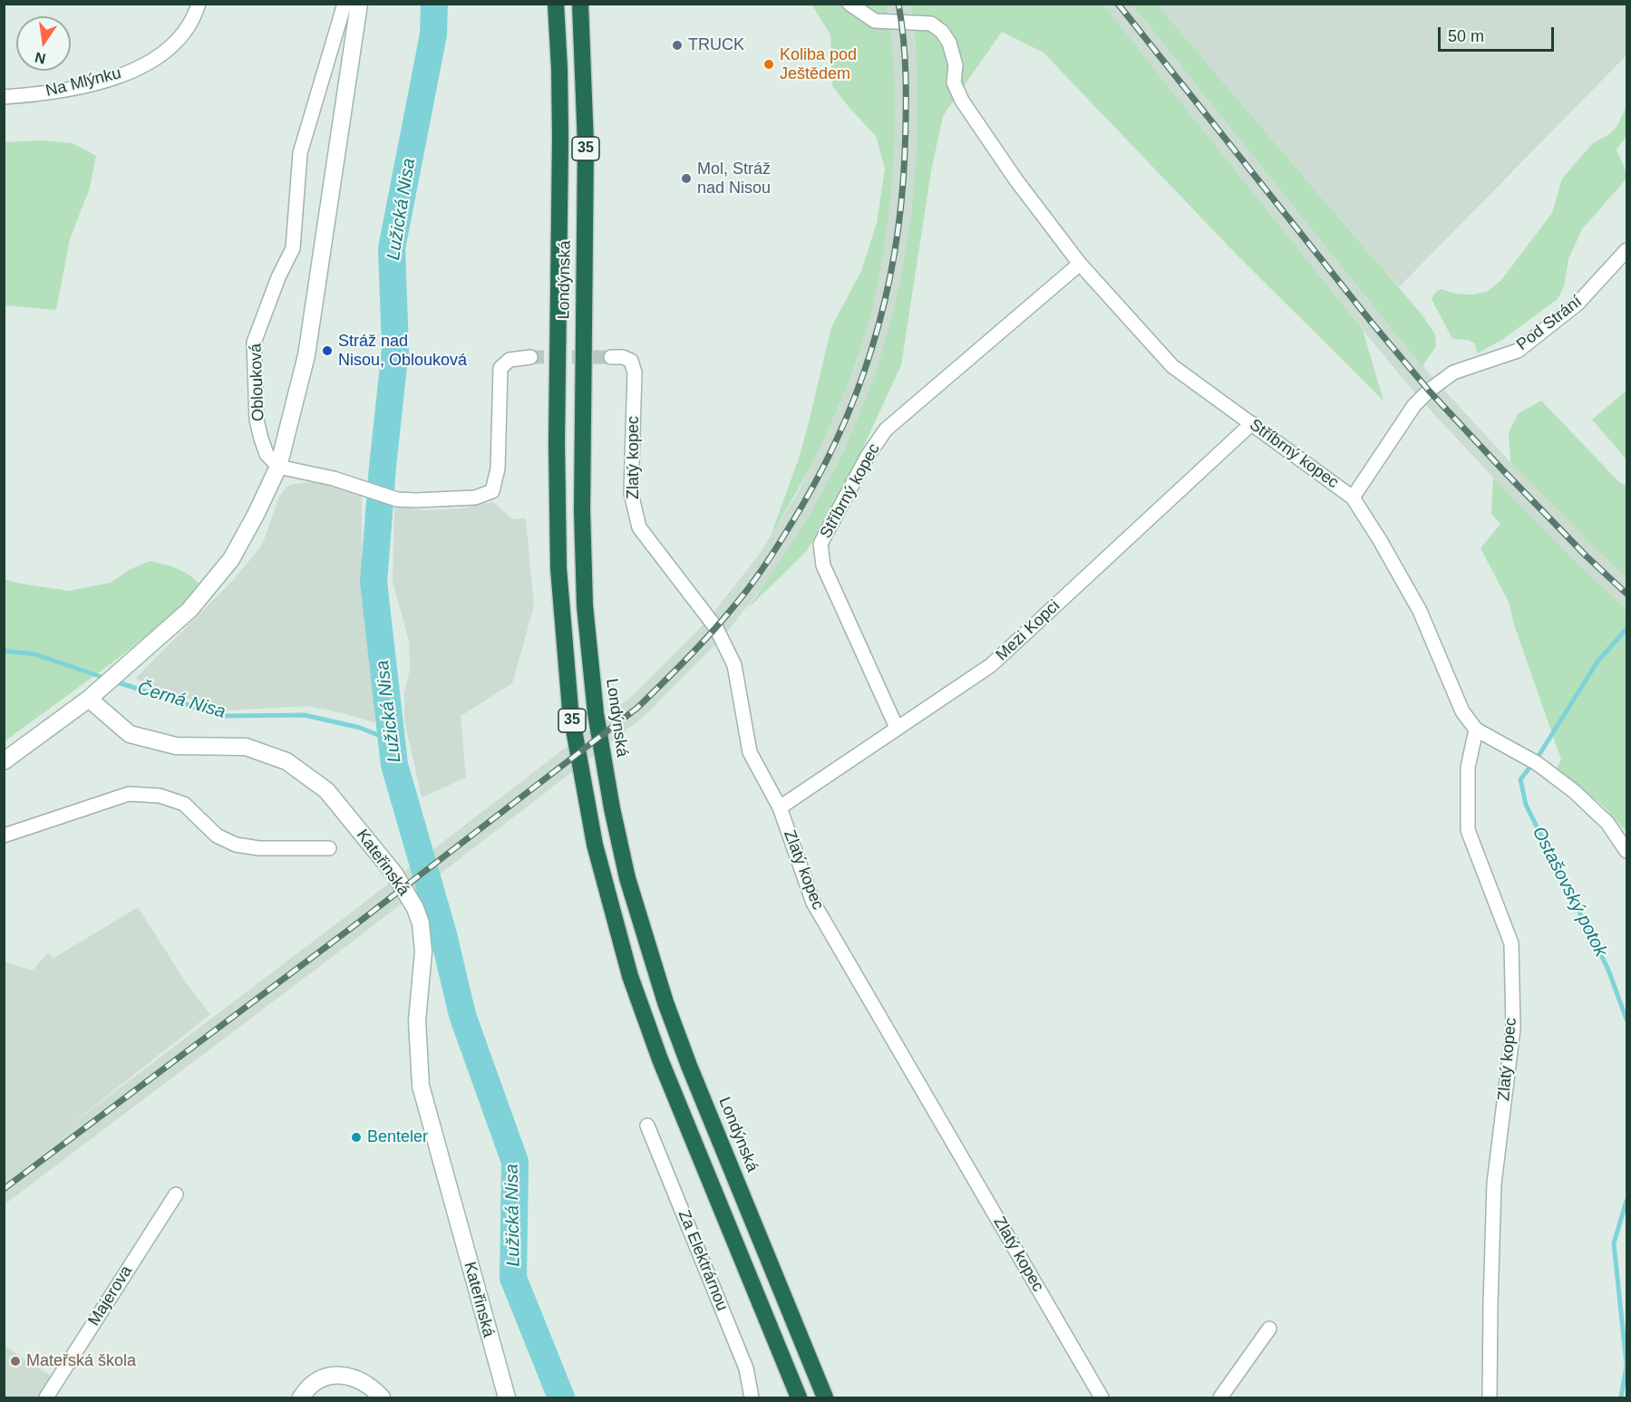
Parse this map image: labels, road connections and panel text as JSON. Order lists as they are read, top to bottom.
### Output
{
  "streets": {
    "highway": ["35", "Londýnská"],
    "street": [
      "Na Mlýnku",
      "Pod Strání",
      "Oblouková",
      "Stříbrný kopec",
      "Zlatý kopec",
      "Mezi Kopci",
      "Kateřinská",
      "Za Elektrárnou",
      "Majerova"
    ]
  },
  "crossings": [
    ["Pod Strání", "Stříbrný kopec"],
    ["Stříbrný kopec", "Zlatý kopec"],
    ["Stříbrný kopec", "Mezi Kopci"],
    ["Zlatý kopec", "Mezi Kopci"]
  ],
  "water": ["Lužická Nisa", "Černá Nisa", "Ostašovský potok"],
  "places": [
    "TRUCK",
    "Koliba pod Ještědem",
    "Mol, Stráž nad Nisou",
    "Stráž nad Nisou, Oblouková",
    "Benteler",
    "Mateřská škola"
  ],
  "scale_bar": "50 m",
  "north": "bottom"
}
